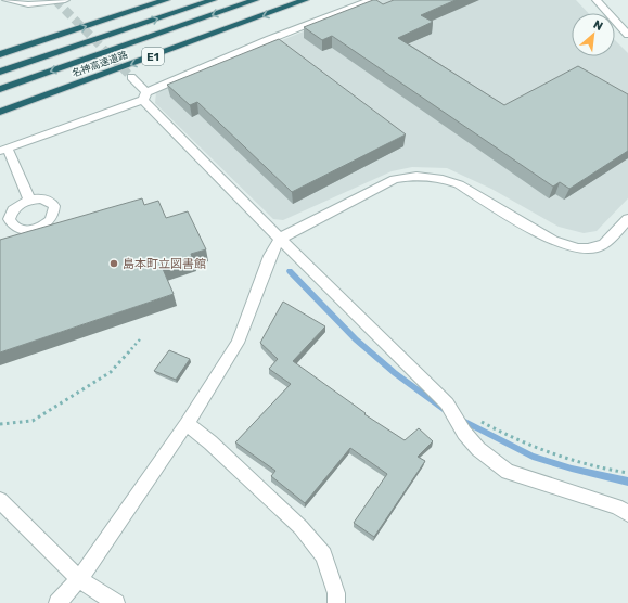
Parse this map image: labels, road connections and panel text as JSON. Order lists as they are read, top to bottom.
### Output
{
  "streets": {
    "highway": ["E1", "名神高速道路"]
  },
  "places": ["島本町立図書館"],
  "north": "top right"
}
